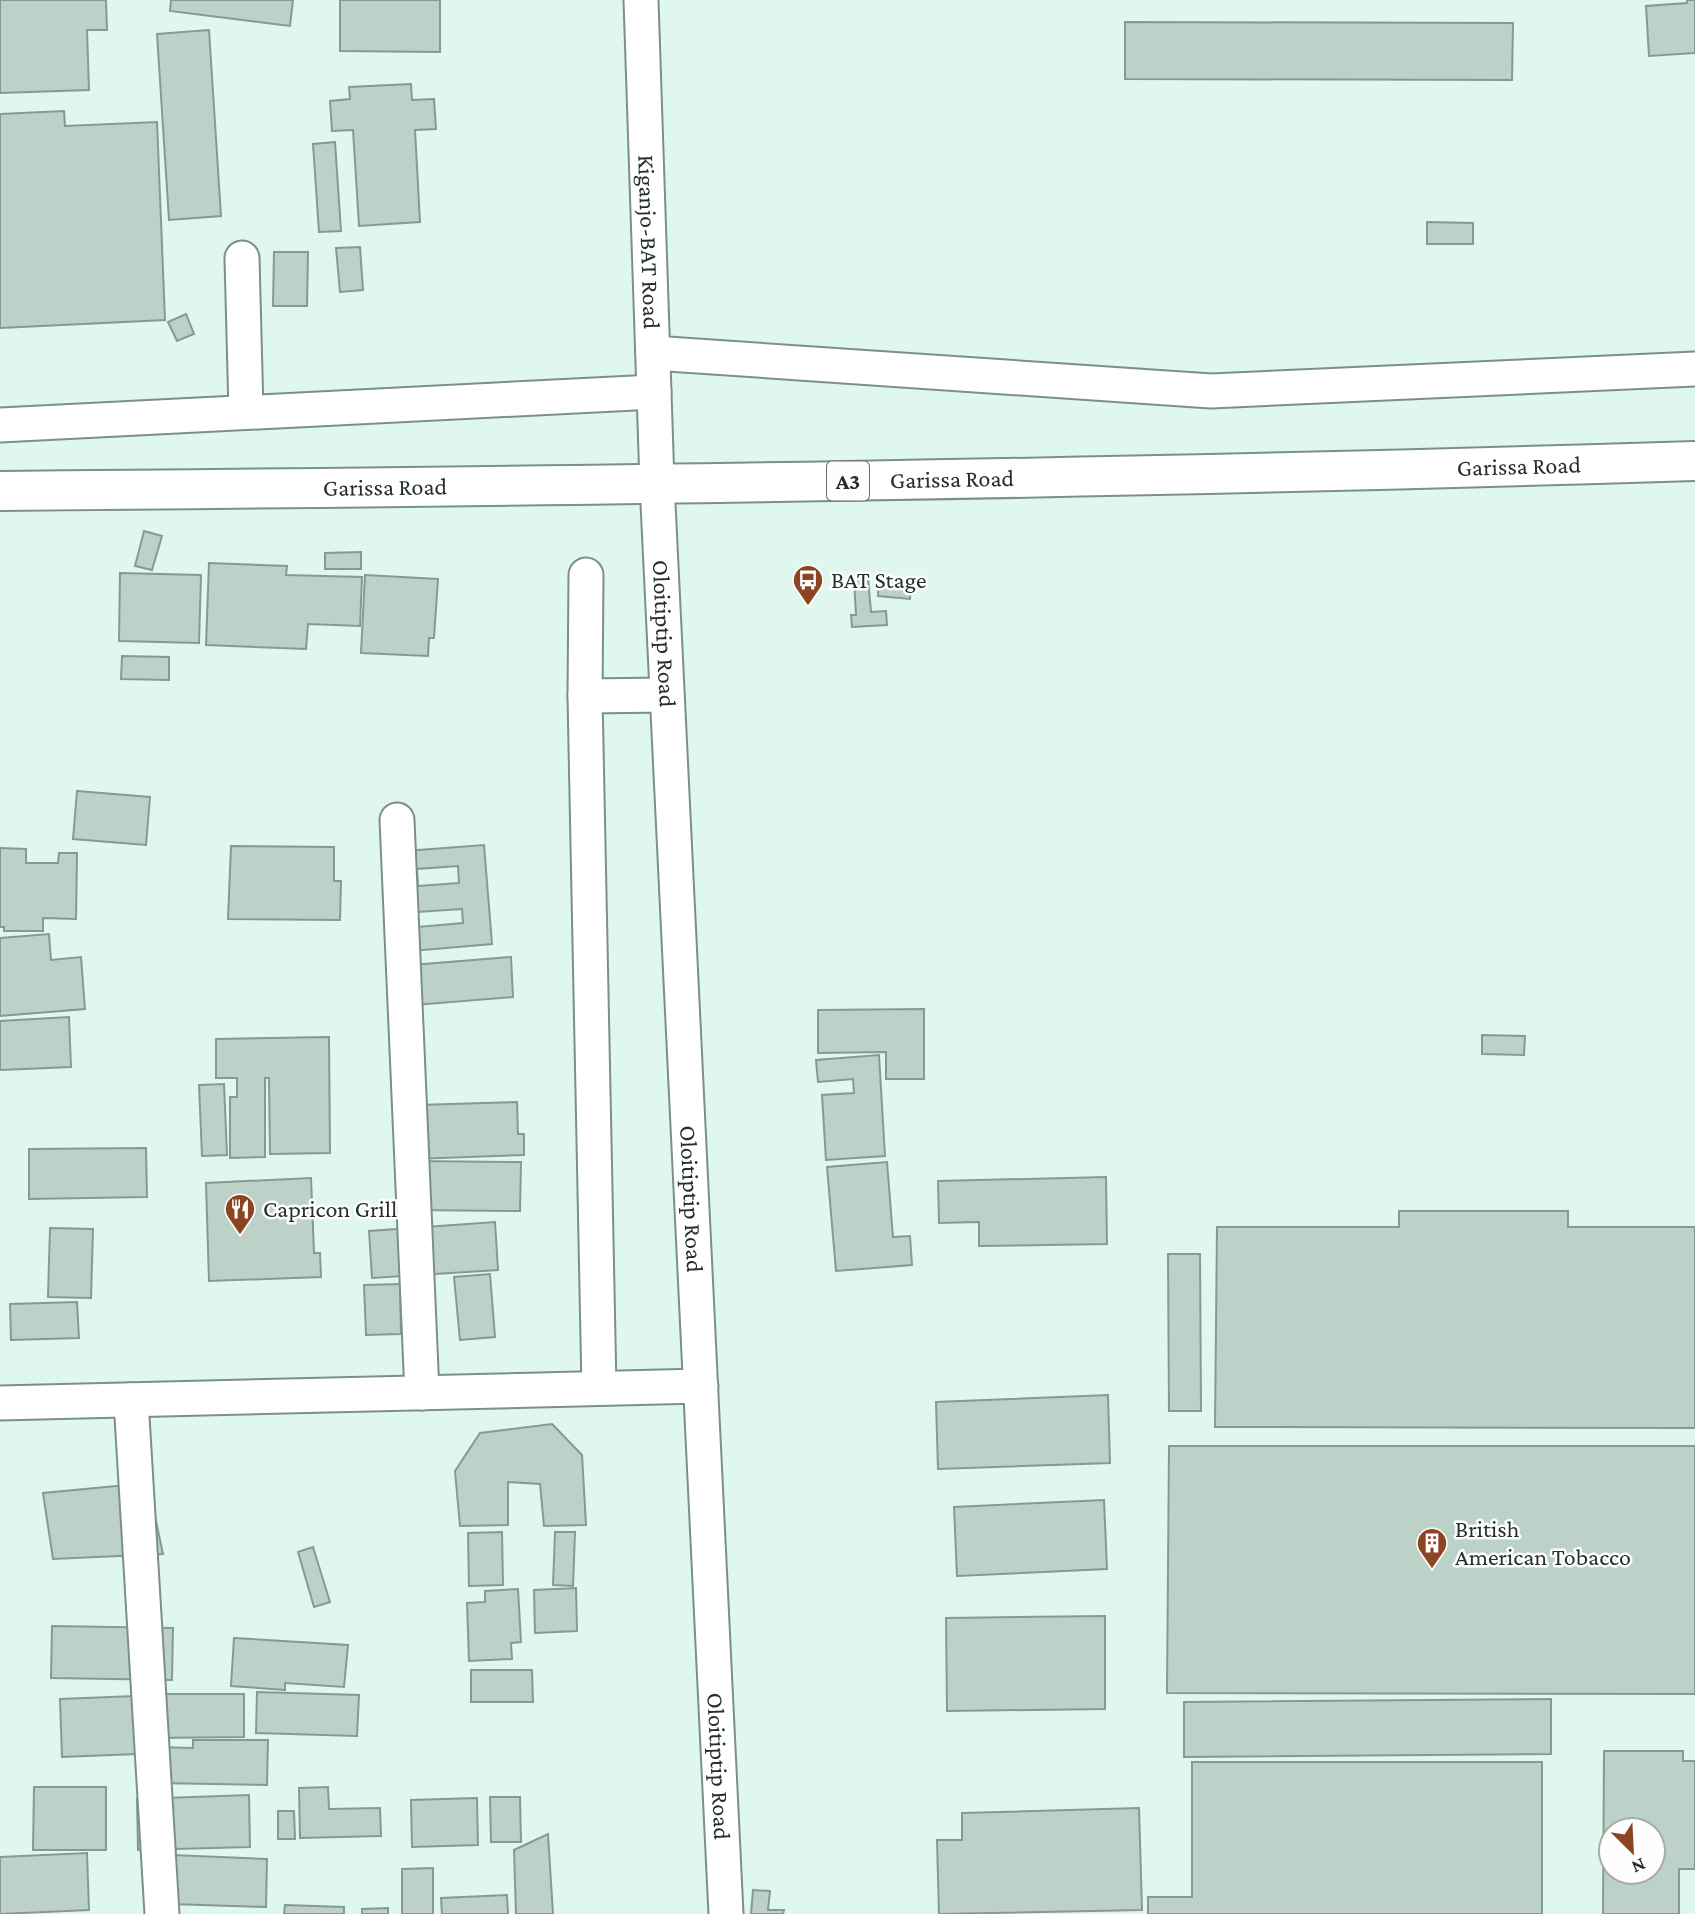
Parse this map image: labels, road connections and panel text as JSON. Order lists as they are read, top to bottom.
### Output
{
  "streets": {
    "highway": ["Garissa Road", "A3"],
    "street": ["Kiganjo-BAT Road", "Oloitiptip Road"]
  },
  "crossings": [
    ["Kiganjo-BAT Road", "Garissa Road"],
    ["Kiganjo-BAT Road", "Oloitiptip Road"],
    ["Garissa Road", "Oloitiptip Road"]
  ],
  "places": {
    "bus stop": ["BAT Stage"],
    "restaurant": ["Capricon Grill"],
    "building": ["British American Tobacco"]
  },
  "north": "bottom right"
}
